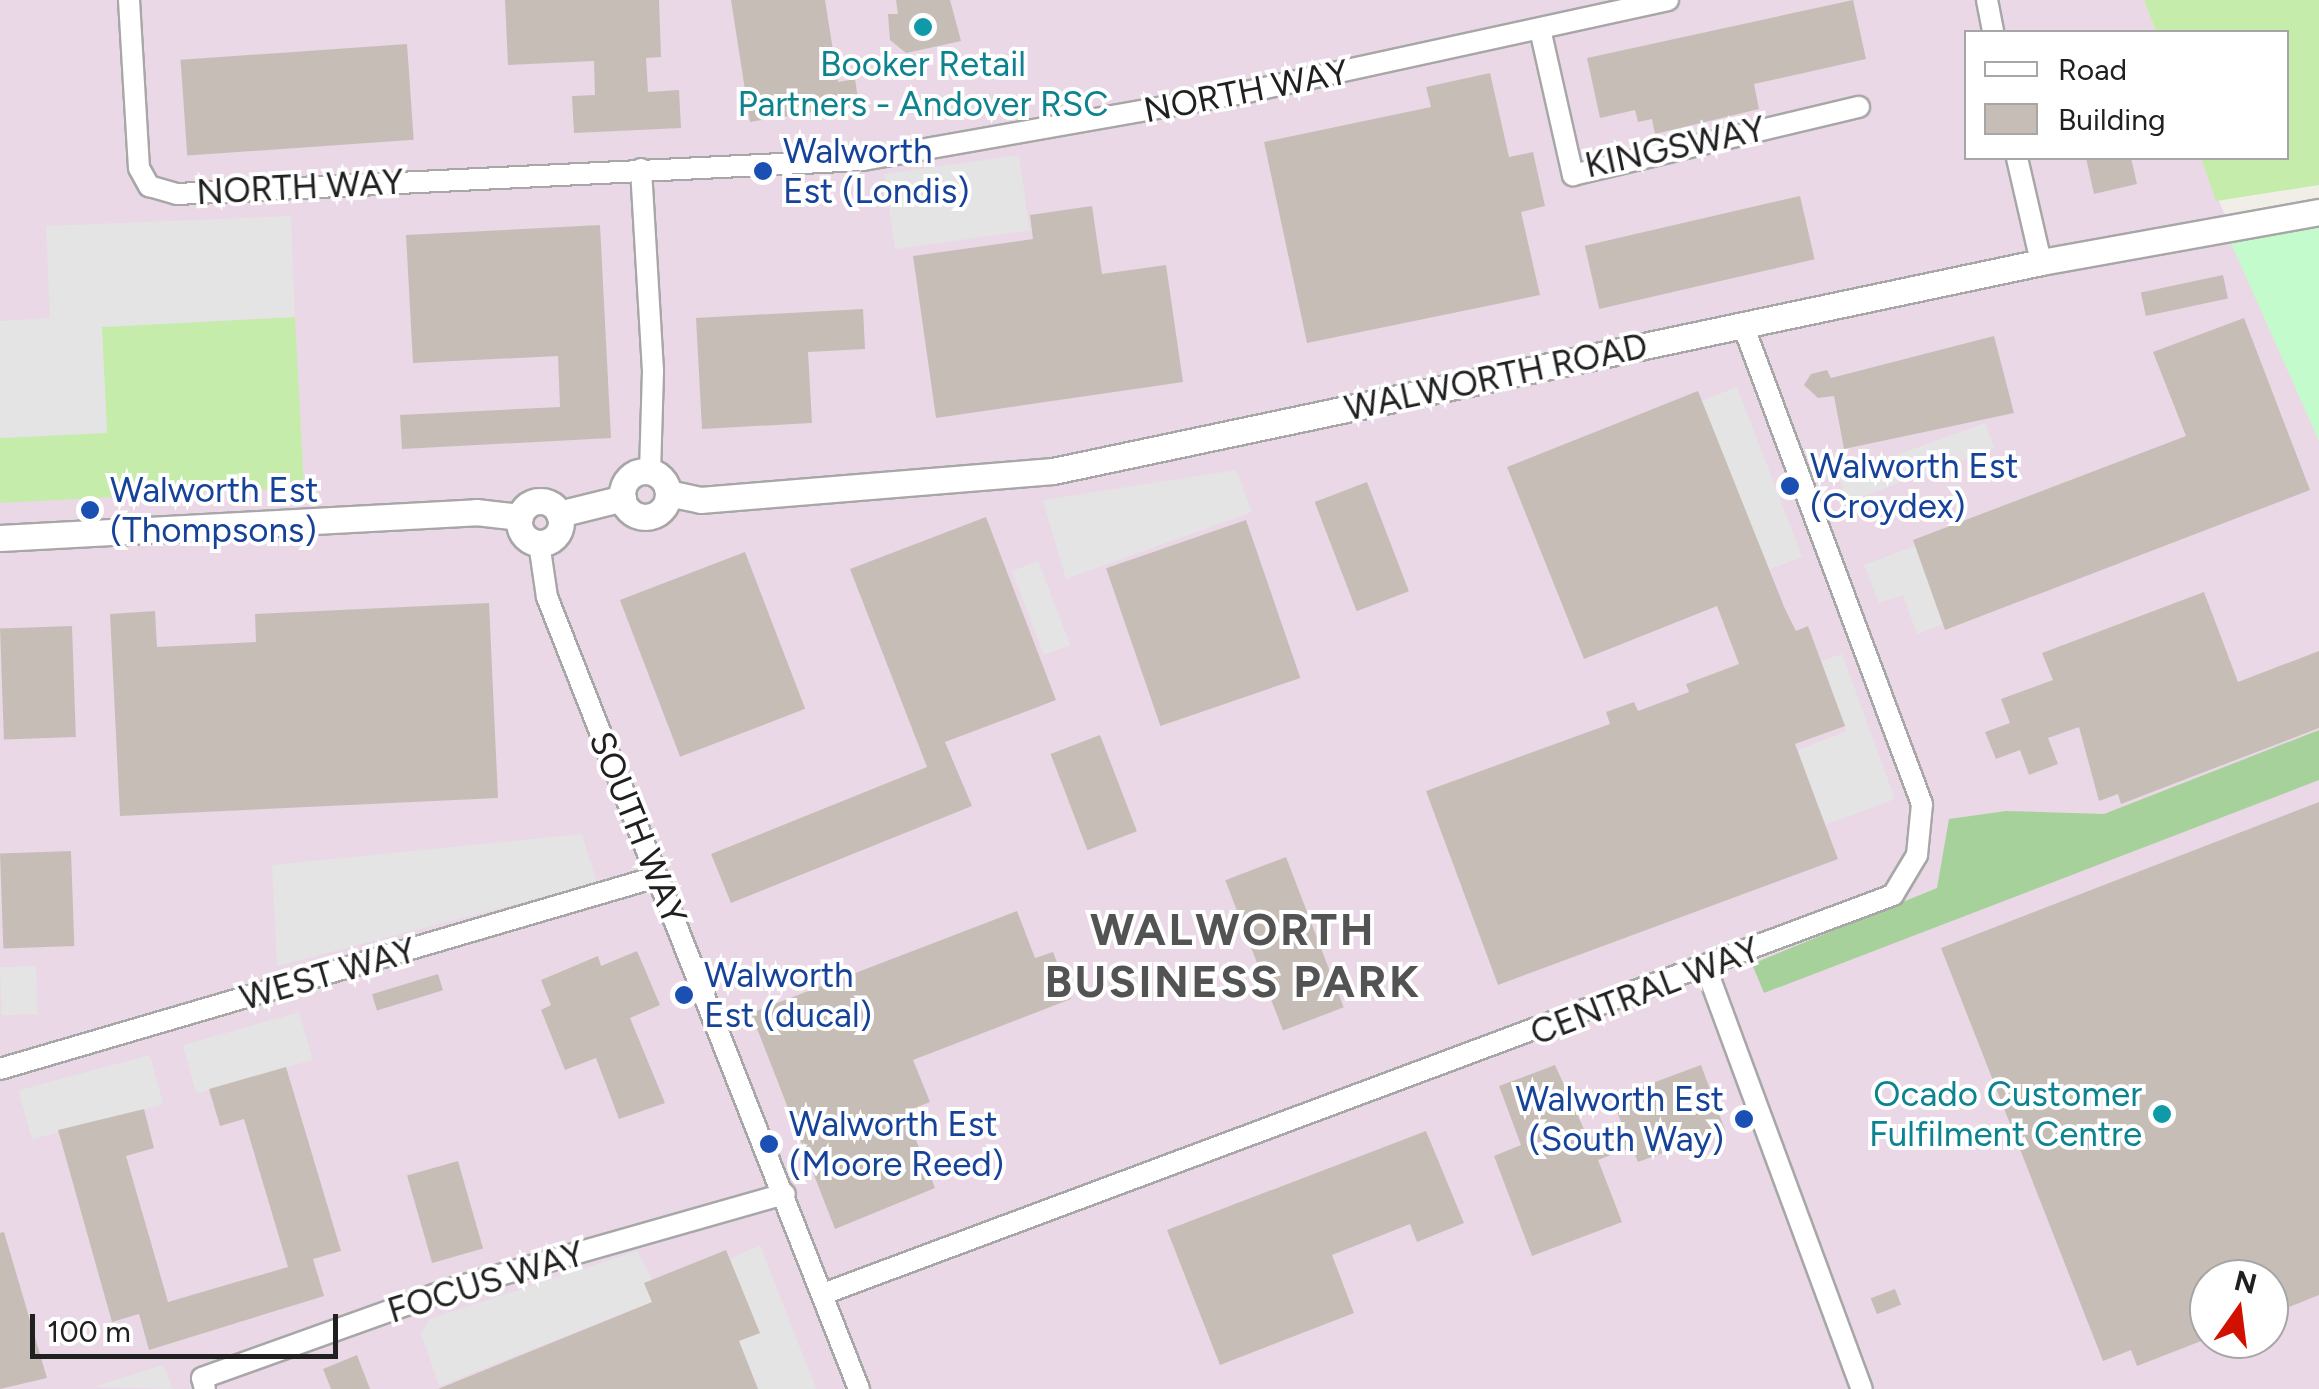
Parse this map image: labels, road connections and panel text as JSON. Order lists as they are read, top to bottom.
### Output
{
  "streets": {
    "street": [
      "NORTH WAY",
      "KINGSWAY",
      "WALWORTH ROAD",
      "SOUTH WAY",
      "WEST WAY",
      "CENTRAL WAY",
      "FOCUS WAY"
    ]
  },
  "crossings": [
    ["NORTH WAY", "KINGSWAY"],
    ["WALWORTH ROAD", "CENTRAL WAY"],
    ["SOUTH WAY", "WEST WAY"],
    ["SOUTH WAY", "CENTRAL WAY"],
    ["SOUTH WAY", "FOCUS WAY"]
  ],
  "districts": ["WALWORTH BUSINESS PARK"],
  "places": [
    "Booker Retail Partners - Andover RSC",
    "Walworth Est (Londis)",
    "Walworth Est (Croydex)",
    "Walworth Est (Thompsons)",
    "Walworth Est (ducal)",
    "Ocado Customer Fulfilment Centre",
    "Walworth Est (South Way)",
    "Walworth Est (Moore Reed)"
  ],
  "legend": ["Road", "Building"],
  "scale_bar": "100 m",
  "north": "top"
}
